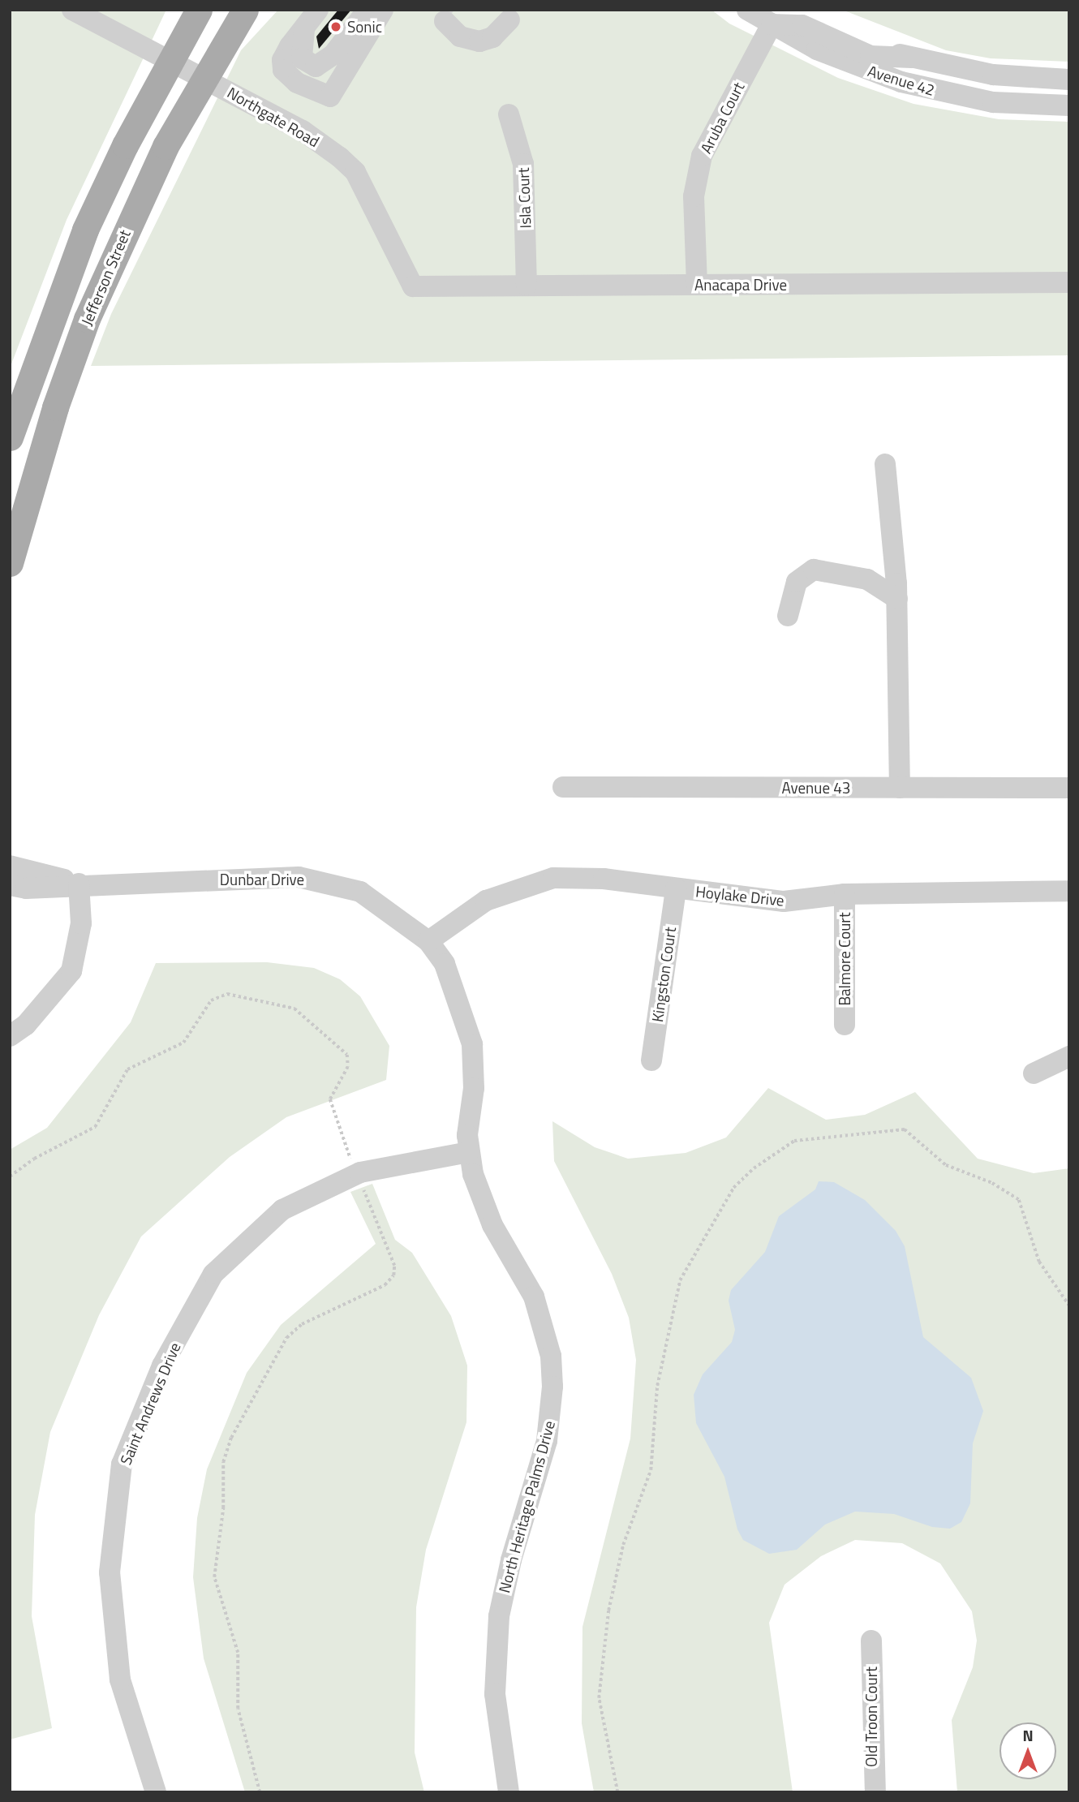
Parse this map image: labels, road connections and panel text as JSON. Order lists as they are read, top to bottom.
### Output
{
  "streets": {
    "main road": ["Jefferson Street"],
    "street": [
      "Avenue 42",
      "Northgate Road",
      "Aruba Court",
      "Isla Court",
      "Anacapa Drive",
      "Avenue 43",
      "Dunbar Drive",
      "Hoylake Drive",
      "Balmore Court",
      "Kingston Court",
      "Saint Andrews Drive",
      "North Heritage Palms Drive",
      "Old Troon Court"
    ]
  },
  "crossings": [
    ["Avenue 42", "Aruba Court"],
    ["Northgate Road", "Jefferson Street"],
    ["Northgate Road", "Anacapa Drive"],
    ["Aruba Court", "Anacapa Drive"],
    ["Isla Court", "Anacapa Drive"],
    ["Dunbar Drive", "Hoylake Drive"],
    ["Dunbar Drive", "North Heritage Palms Drive"],
    ["Hoylake Drive", "Balmore Court"],
    ["Hoylake Drive", "Kingston Court"],
    ["Hoylake Drive", "North Heritage Palms Drive"],
    ["Saint Andrews Drive", "North Heritage Palms Drive"]
  ],
  "places": ["Sonic"],
  "north": "top"
}
